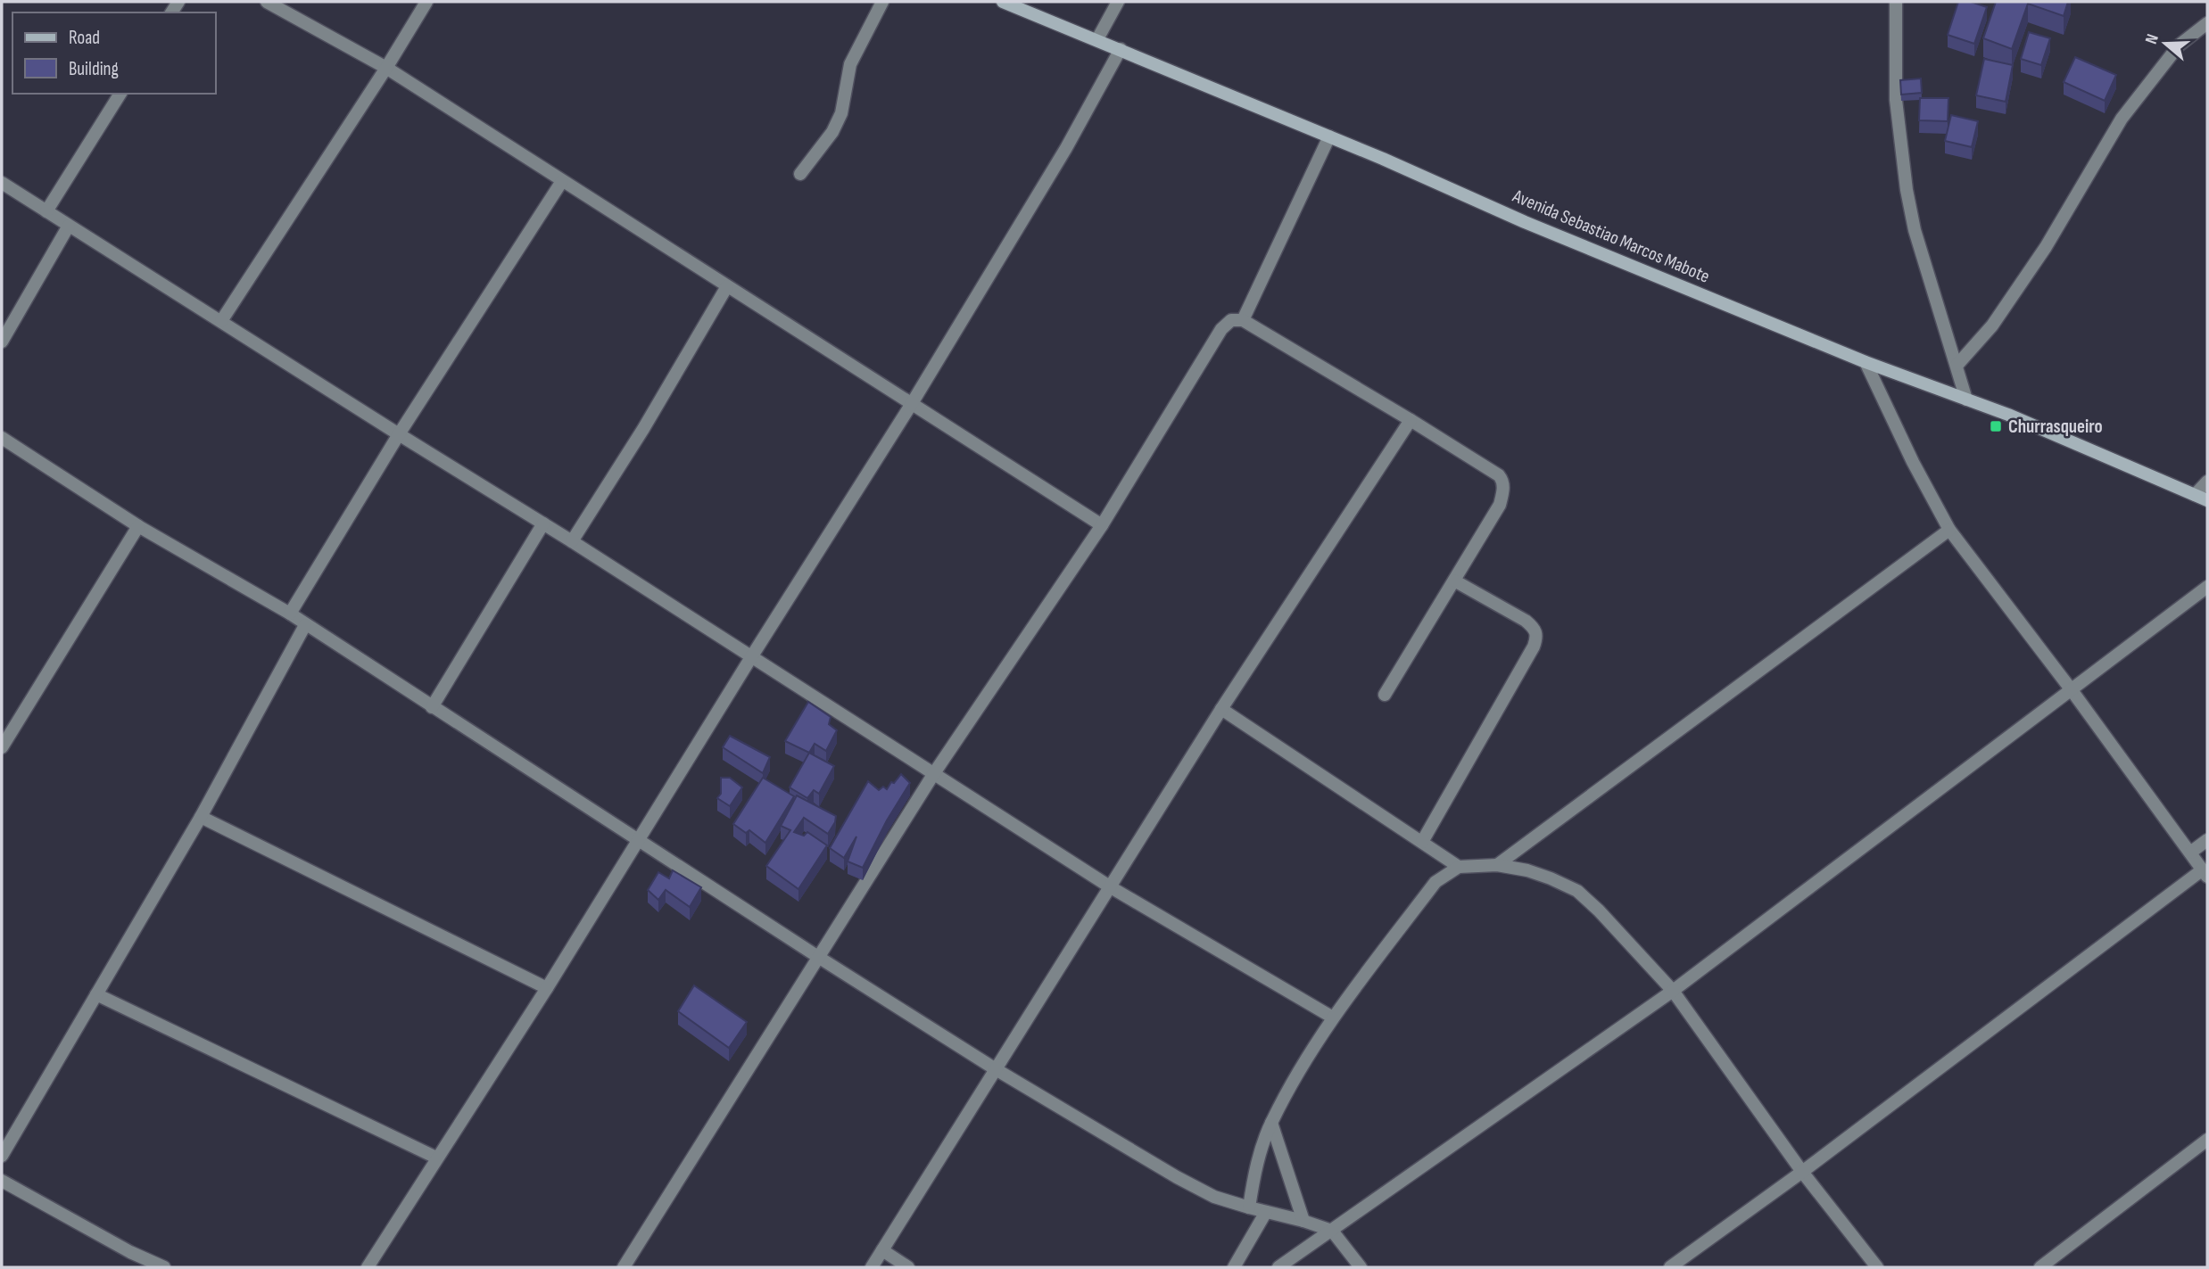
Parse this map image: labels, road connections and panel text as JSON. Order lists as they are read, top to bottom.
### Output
{
  "streets": {
    "main road": ["Avenida Sebastiao Marcos Mabote"]
  },
  "places": {
    "transit": ["Churrasqueiro"]
  },
  "legend": ["Road", "Building"],
  "north": "left"
}
